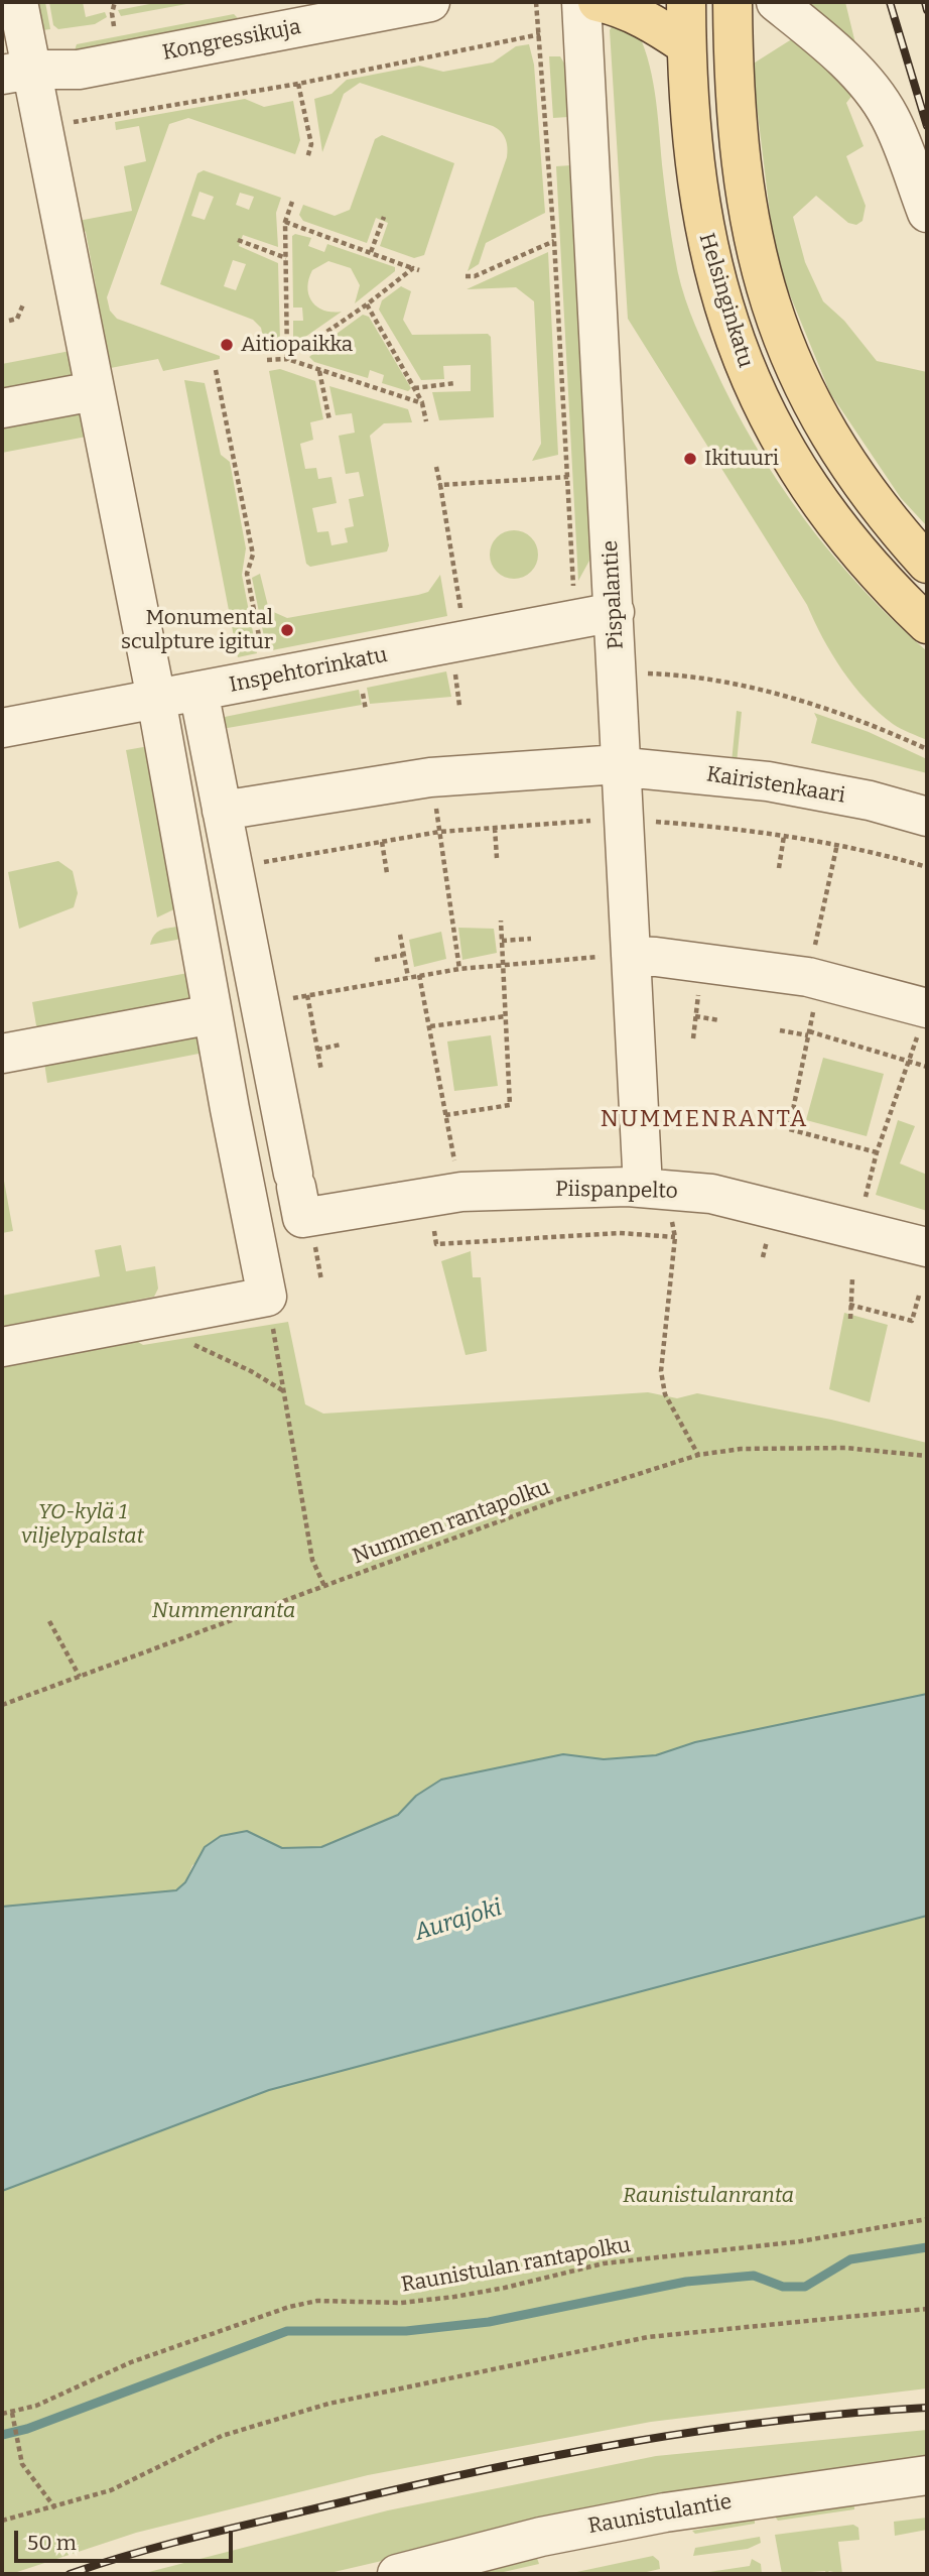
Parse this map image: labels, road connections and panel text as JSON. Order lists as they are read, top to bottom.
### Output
{
  "streets": {
    "main road": ["Helsinginkatu"],
    "street": [
      "Kongressikuja",
      "Pispalantie",
      "Inspehtorinkatu",
      "Kairistenkaari",
      "Piispanpelto",
      "Raunistulantie"
    ],
    "path": ["Nummen rantapolku", "Raunistulan rantapolku"]
  },
  "crossings": [
    ["Pispalantie", "Inspehtorinkatu"],
    ["Pispalantie", "Kairistenkaari"],
    ["Pispalantie", "Piispanpelto"]
  ],
  "districts": ["NUMMENRANTA"],
  "water": ["Aurajoki"],
  "parks": ["YO-kylä 1 viljelypalstat", "Nummenranta", "Raunistulanranta"],
  "places": ["Aitiopaikka", "Ikituuri", "Monumental sculpture igitur"],
  "scale_bar": "50 m"
}
